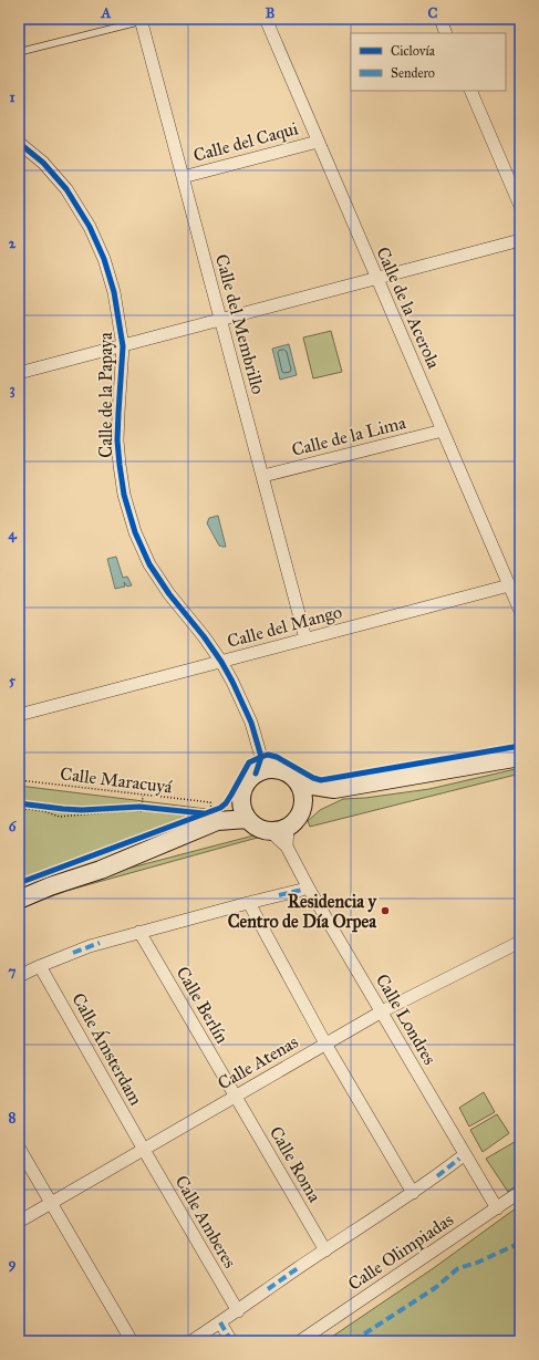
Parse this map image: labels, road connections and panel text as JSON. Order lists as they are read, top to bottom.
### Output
{
  "streets": {
    "street": [
      "Calle del Caqui",
      "Calle de la Acerola",
      "Calle del Membrillo",
      "Calle de la Papaya",
      "Calle de la Lima",
      "Calle del Mango",
      "Calle Berlín",
      "Calle Londres",
      "Calle Ámsterdam",
      "Calle Atenas",
      "Calle Roma",
      "Calle Amberes",
      "Calle Olimpiadas"
    ],
    "path": ["Calle Maracuyá"]
  },
  "crossings": [
    ["Calle del Caqui", "Calle de la Acerola"],
    ["Calle del Caqui", "Calle del Membrillo"],
    ["Calle de la Acerola", "Calle de la Lima"],
    ["Calle de la Acerola", "Calle del Mango"],
    ["Calle del Membrillo", "Calle de la Lima"],
    ["Calle del Membrillo", "Calle del Mango"],
    ["Calle de la Papaya", "Calle del Mango"],
    ["Calle Berlín", "Calle Atenas"],
    ["Calle Berlín", "Calle Roma"],
    ["Calle Londres", "Calle Atenas"],
    ["Calle Londres", "Calle Olimpiadas"],
    ["Calle Ámsterdam", "Calle Atenas"],
    ["Calle Ámsterdam", "Calle Amberes"],
    ["Calle Atenas", "Calle Roma"],
    ["Calle Atenas", "Calle Amberes"]
  ],
  "places": ["Residencia y Centro de Día Orpea"],
  "legend": ["Ciclovía", "Sendero"],
  "grid": {
    "columns": ["A", "B", "C"],
    "rows": [
      "1",
      "2",
      "3",
      "4",
      "5",
      "6",
      "7",
      "8",
      "9"
    ]
  }
}
